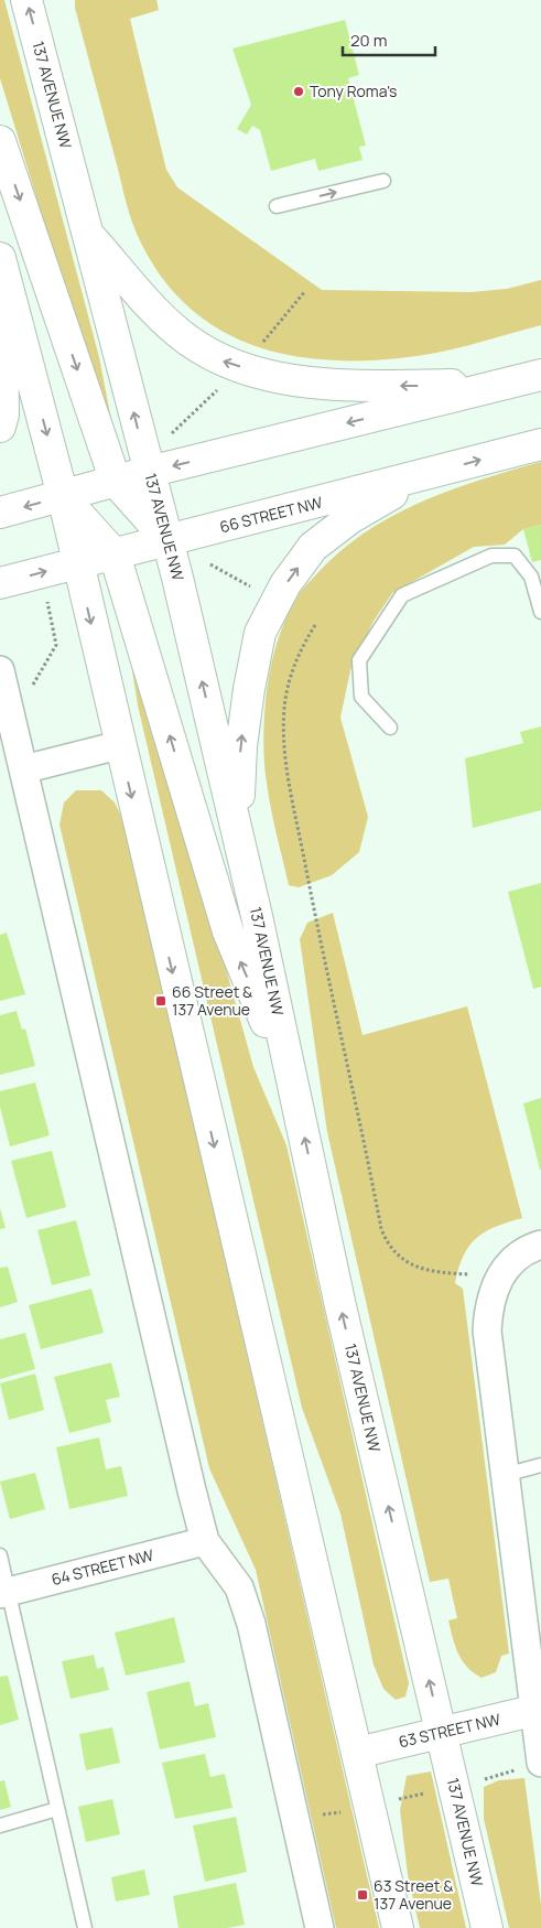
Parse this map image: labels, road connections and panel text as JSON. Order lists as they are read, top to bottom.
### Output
{
  "streets": {
    "main road": ["137 AVENUE NW", "66 STREET NW", "63 STREET NW"],
    "street": ["64 STREET NW"]
  },
  "crossings": [
    ["137 AVENUE NW", "66 STREET NW"],
    ["137 AVENUE NW", "63 STREET NW"]
  ],
  "places": {
    "other": ["Tony Roma's"],
    "transit": ["66 Street & 137 Avenue", "63 Street & 137 Avenue"]
  },
  "scale_bar": "20 m"
}
